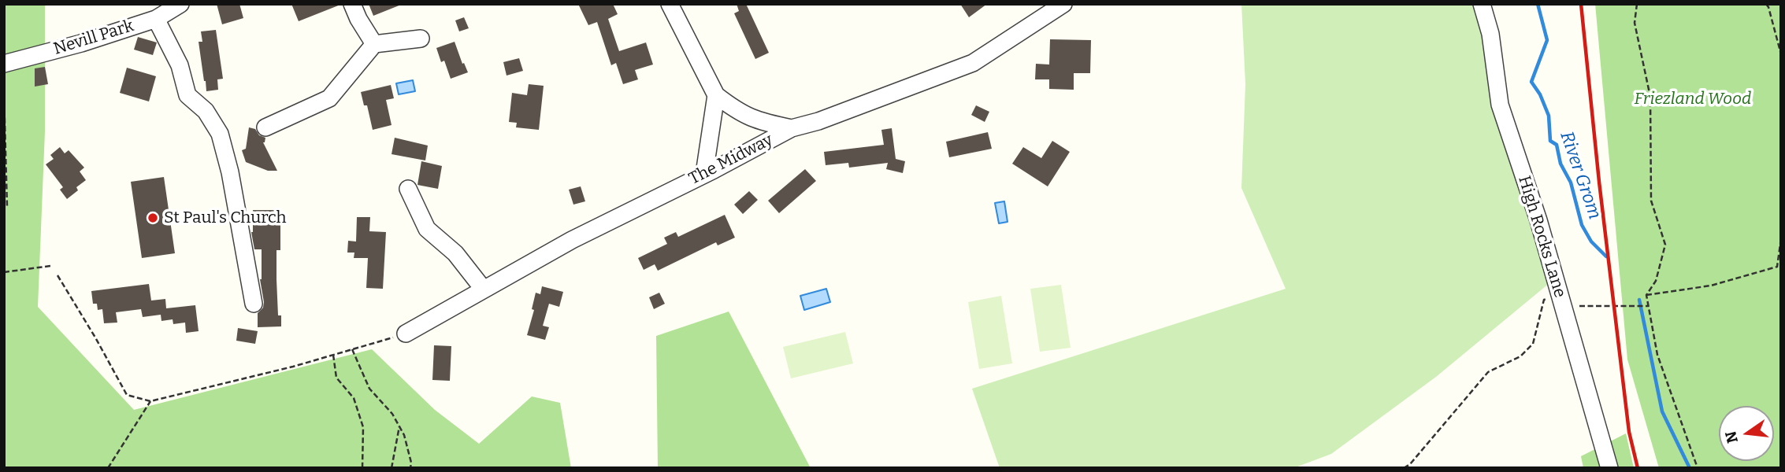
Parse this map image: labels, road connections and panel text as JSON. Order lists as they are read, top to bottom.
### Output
{
  "streets": {
    "street": ["Nevill Park", "The Midway", "High Rocks Lane"]
  },
  "water": ["River Grom"],
  "parks": ["Friezland Wood"],
  "places": ["St Paul's Church"],
  "north": "left"
}
